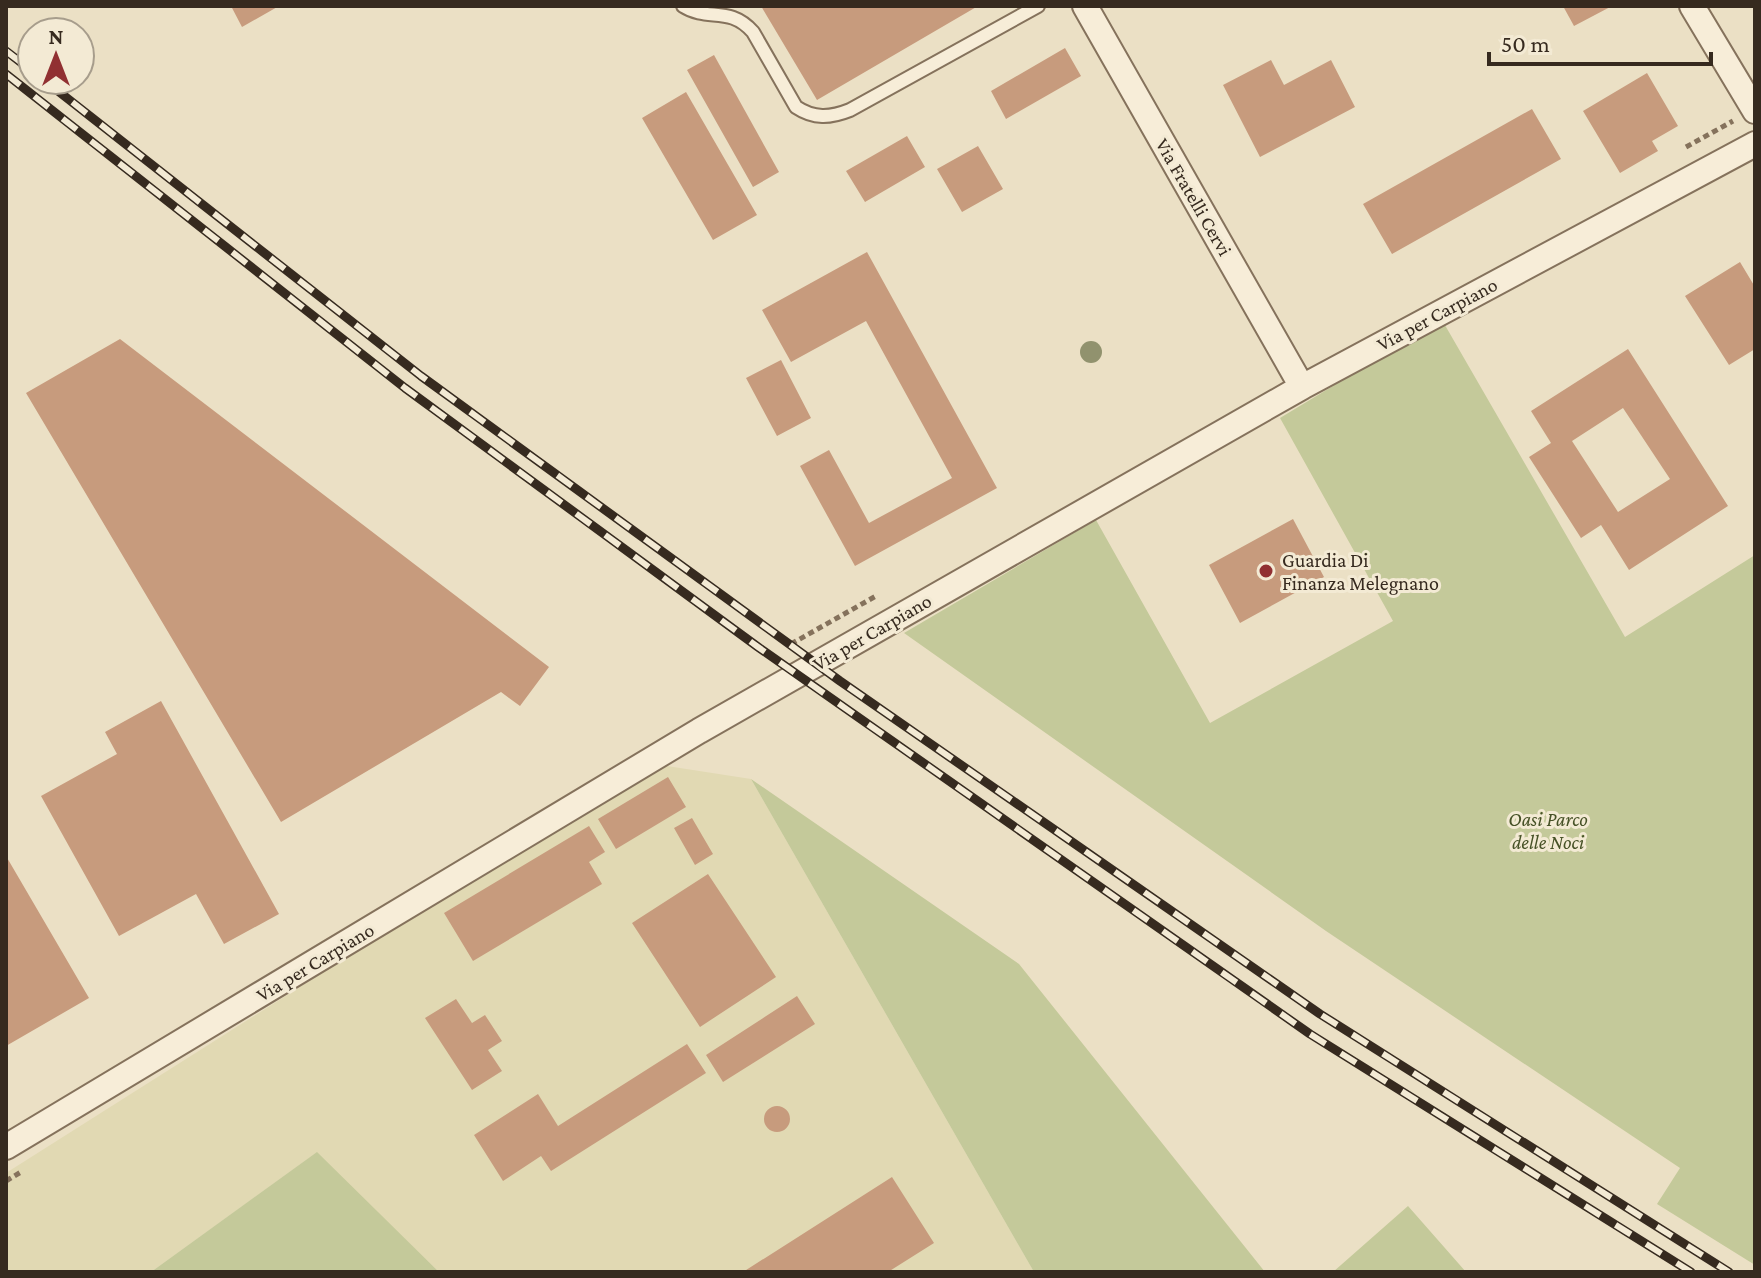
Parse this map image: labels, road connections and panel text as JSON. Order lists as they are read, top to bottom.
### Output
{
  "streets": {
    "street": ["Via Fratelli Cervi", "Via per Carpiano"]
  },
  "crossings": [
    ["Via Fratelli Cervi", "Via per Carpiano"]
  ],
  "parks": ["Oasi Parco delle Noci"],
  "places": ["Guardia Di Finanza Melegnano"],
  "scale_bar": "50 m",
  "north": "top"
}
